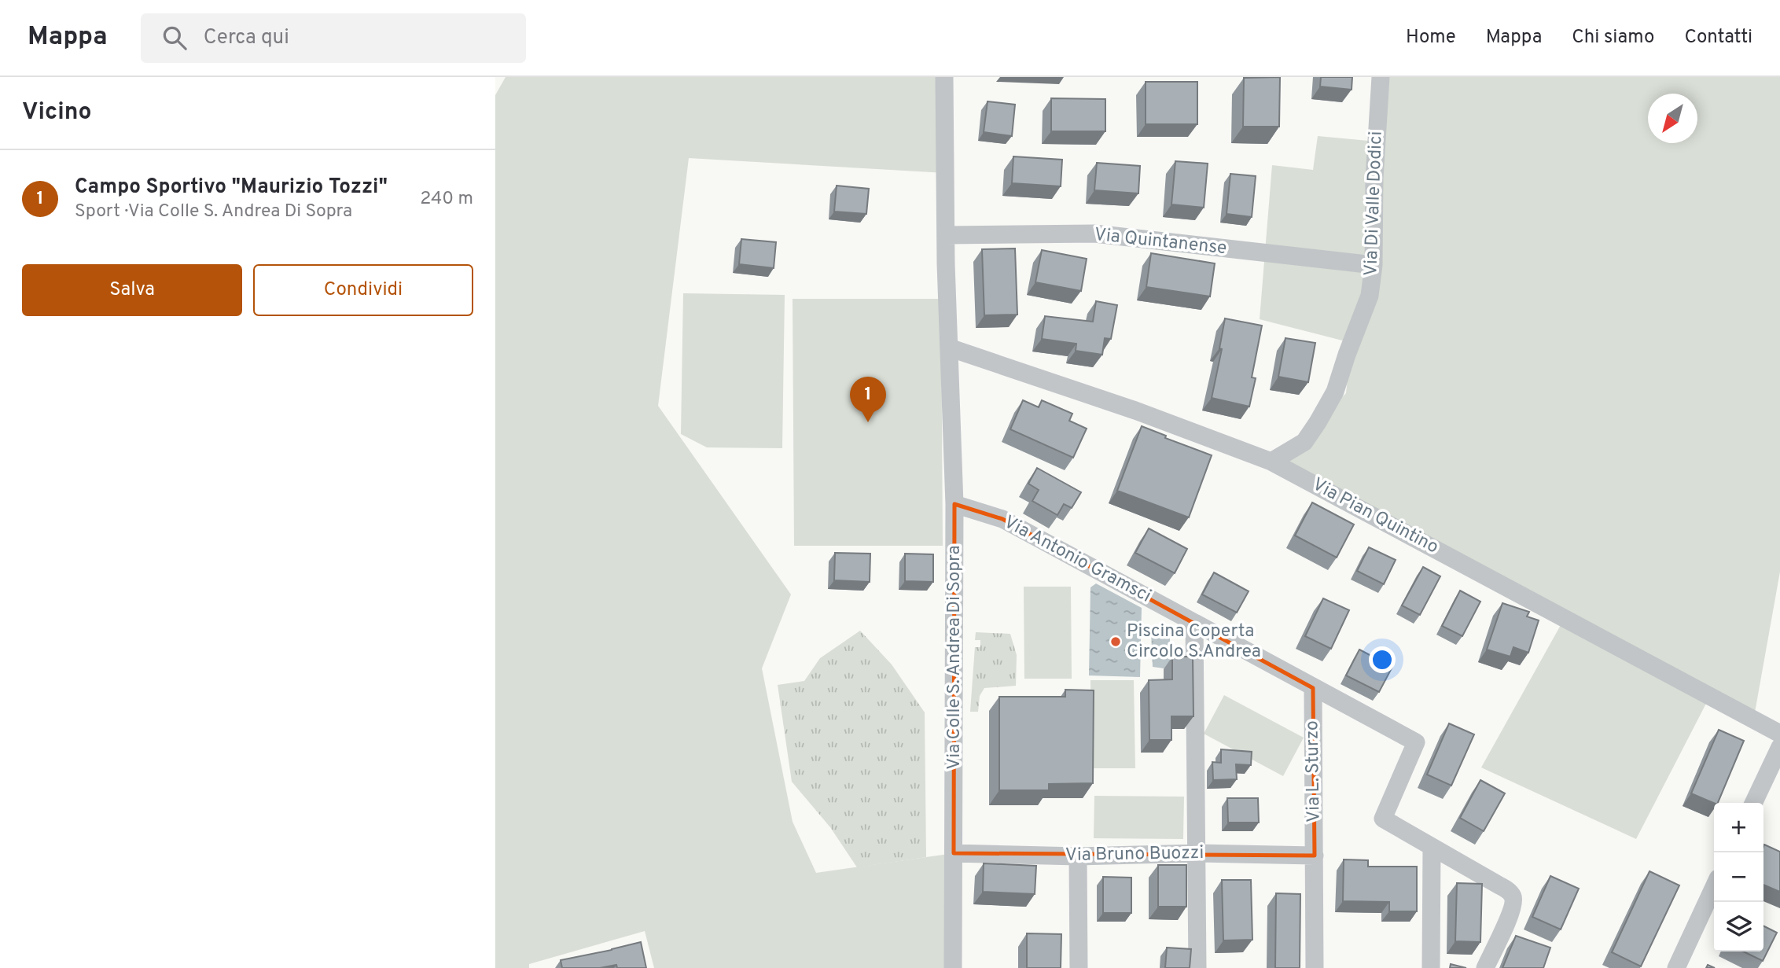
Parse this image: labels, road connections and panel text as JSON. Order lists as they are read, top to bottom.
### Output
{
  "streets": {
    "street": [
      "Via Di Valle Dodici",
      "Via Quintanense",
      "Via Pian Quintino",
      "Via Antonio Gramsci",
      "Via Colle S. Andrea Di Sopra",
      "Via L. Sturzo",
      "Via Bruno Buozzi"
    ]
  },
  "crossings": [
    ["Via Di Valle Dodici", "Via Quintanense"],
    ["Via Di Valle Dodici", "Via Pian Quintino"],
    ["Via Quintanense", "Via Colle S. Andrea Di Sopra"],
    ["Via Pian Quintino", "Via Colle S. Andrea Di Sopra"],
    ["Via Antonio Gramsci", "Via Colle S. Andrea Di Sopra"],
    ["Via Antonio Gramsci", "Via L. Sturzo"],
    ["Via Colle S. Andrea Di Sopra", "Via Bruno Buozzi"],
    ["Via L. Sturzo", "Via Bruno Buozzi"]
  ],
  "places": ["Piscina Coperta Circolo S.Andrea"],
  "north": "bottom left",
  "page": {
    "header": "Mappa",
    "search": "Cerca qui",
    "nav": [
      "Home",
      "Mappa",
      "Chi siamo",
      "Contatti"
    ],
    "heading": "Vicino",
    "list": [
      {
        "mark": "1",
        "name": "Campo Sportivo \"Maurizio Tozzi\"",
        "note": "Sport · Via Colle S. Andrea Di Sopra",
        "value": "240 m"
      }
    ],
    "buttons": ["Salva", "Condividi"],
    "pins": "1",
    "map_buttons": ["+", "−"]
  }
}
